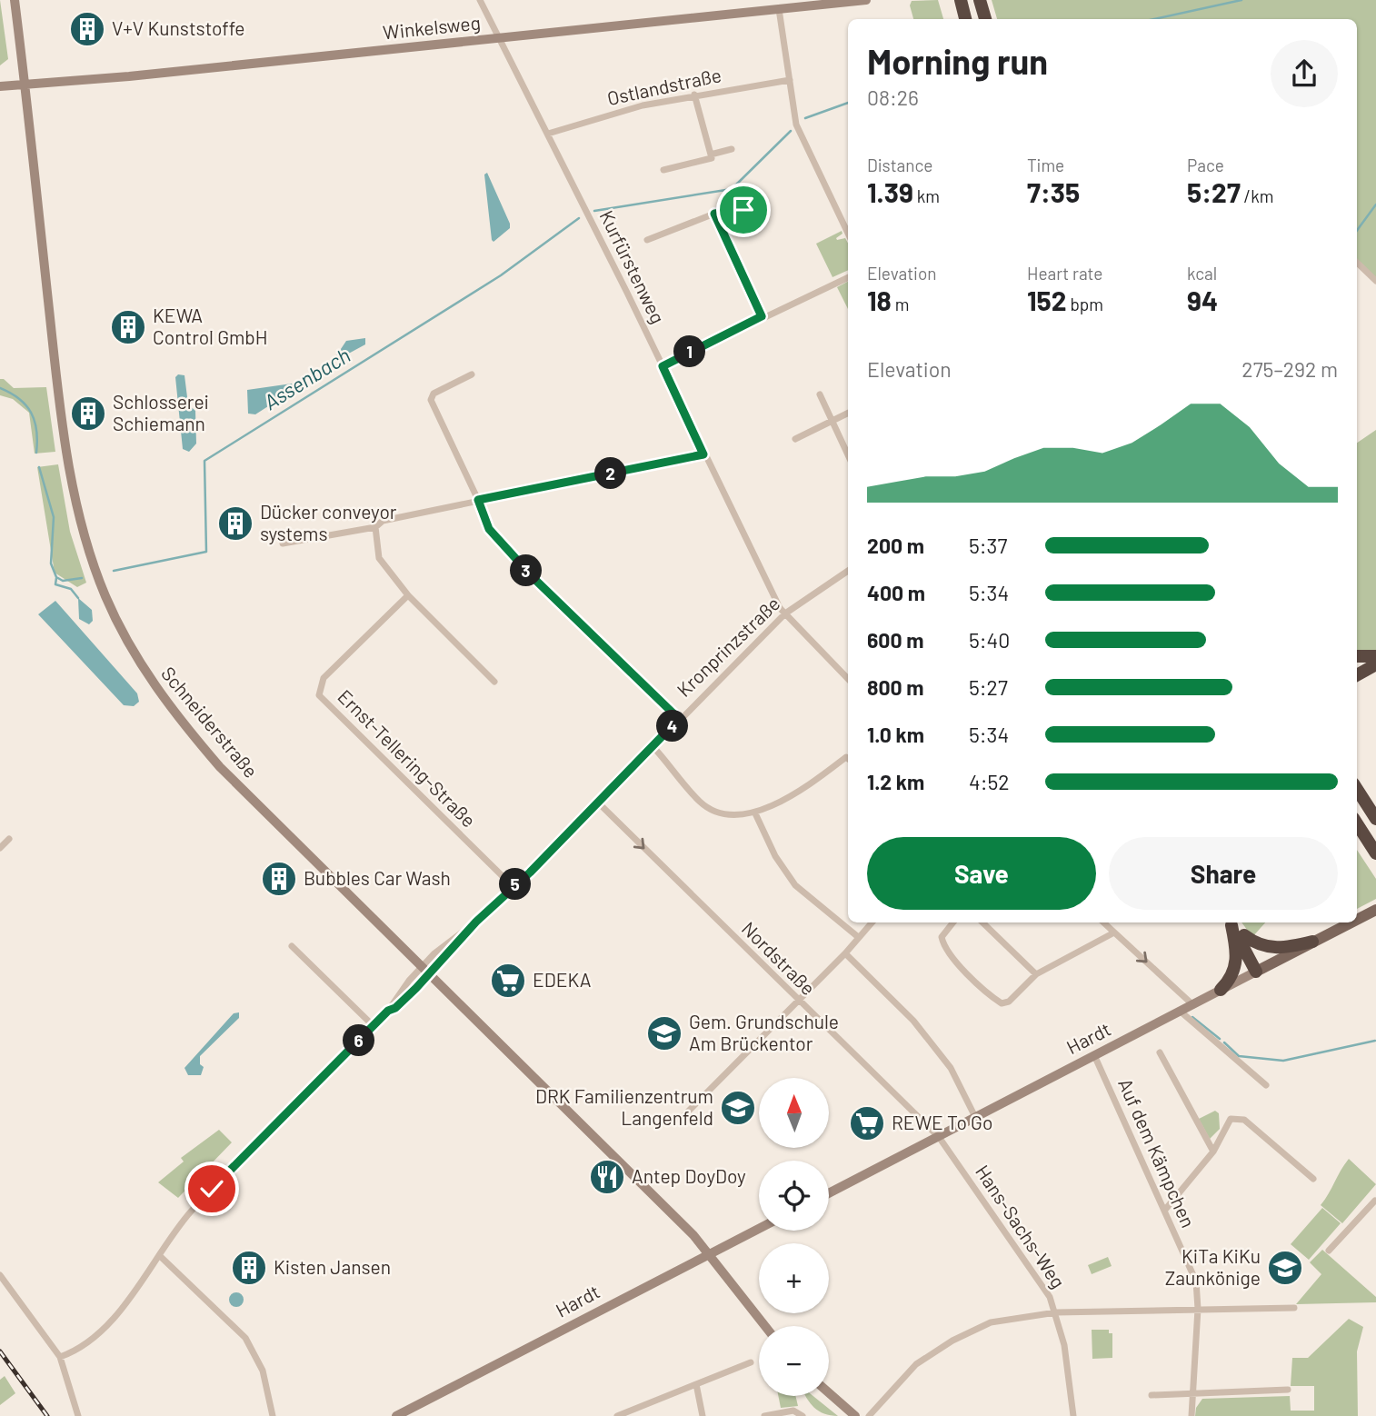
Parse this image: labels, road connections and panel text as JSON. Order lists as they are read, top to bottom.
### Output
{
  "streets": {
    "main road": ["Winkelsweg", "Schneiderstraße", "Hardt"],
    "street": [
      "Ostlandstraße",
      "Kurfürstenweg",
      "Kronprinzstraße",
      "Ernst-Tellering-Straße",
      "Nordstraße",
      "Auf dem Kämpchen",
      "Hans-Sachs-Weg"
    ]
  },
  "crossings": [
    ["Winkelsweg", "Kurfürstenweg"],
    ["Winkelsweg", "Schneiderstraße"],
    ["Ostlandstraße", "Kurfürstenweg"],
    ["Kurfürstenweg", "Kronprinzstraße"],
    ["Kronprinzstraße", "Schneiderstraße"],
    ["Kronprinzstraße", "Ernst-Tellering-Straße"],
    ["Kronprinzstraße", "Nordstraße"],
    ["Schneiderstraße", "Hardt"],
    ["Nordstraße", "Hardt"],
    ["Nordstraße", "Hans-Sachs-Weg"],
    ["Hardt", "Auf dem Kämpchen"],
    ["Hardt", "Hans-Sachs-Weg"]
  ],
  "one_way": ["Nordstraße"],
  "water": ["Assenbach"],
  "places": {
    "building": [
      "V+V Kunststoffe",
      "KEWA Control GmbH",
      "Schlosserei Schiemann",
      "Dücker conveyor systems",
      "Bubbles Car Wash",
      "Kisten Jansen"
    ],
    "supermarket": ["EDEKA", "REWE To Go"],
    "school or university": ["Gem. Grundschule Am Brückentor", "DRK Familienzentrum Langenfeld", "KiTa KiKu Zaunkönige"],
    "restaurant": ["Antep DoyDoy"]
  },
  "north": "top",
  "page": {
    "heading": ["Morning run", "08:26"],
    "stats": [
      ["Distance", "1.39 km"],
      ["Time", "7:35"],
      ["Pace", "5:27 /km"],
      ["Elevation", "18 m"],
      ["Heart rate", "152 bpm"],
      ["kcal", "94"]
    ],
    "pins": [
      "1",
      "2",
      "3",
      "4",
      "5",
      "6"
    ],
    "chart": ["Elevation", "275–292 m"],
    "list": [
      {
        "name": "200 m",
        "note": "5:37"
      },
      {
        "name": "400 m",
        "note": "5:34"
      },
      {
        "name": "600 m",
        "note": "5:40"
      },
      {
        "name": "800 m",
        "note": "5:27"
      },
      {
        "name": "1.0 km",
        "note": "5:34"
      },
      {
        "name": "1.2 km",
        "note": "4:52"
      }
    ],
    "buttons": ["Save", "Share"],
    "map_buttons": ["+", "−"]
  }
}
